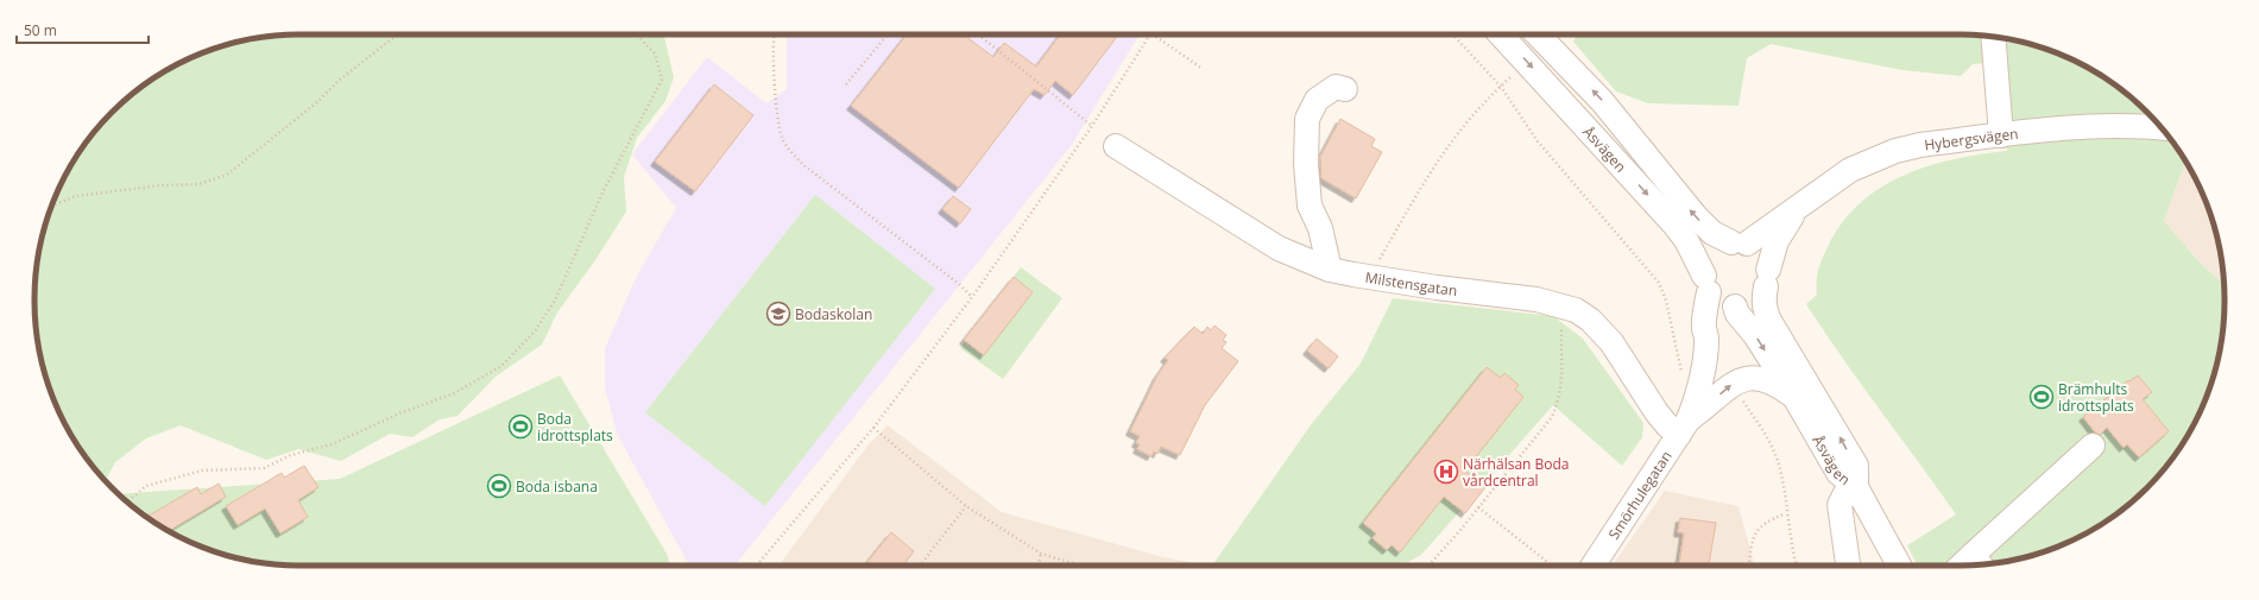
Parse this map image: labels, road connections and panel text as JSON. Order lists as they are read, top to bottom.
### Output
{
  "streets": {
    "street": [
      "Hybergsvägen",
      "Åsvägen",
      "Milstensgatan",
      "Smörhulegatan"
    ]
  },
  "crossings": [
    ["Hybergsvägen", "Åsvägen"],
    ["Hybergsvägen", "Smörhulegatan"],
    ["Åsvägen", "Smörhulegatan"],
    ["Milstensgatan", "Smörhulegatan"]
  ],
  "places": {
    "school or university": ["Bodaskolan"],
    "sports": ["Brämhults idrottsplats", "Boda idrottsplats", "Boda isbana"],
    "hospital": ["Närhälsan Boda vårdcentral"]
  },
  "scale_bar": "50 m"
}
